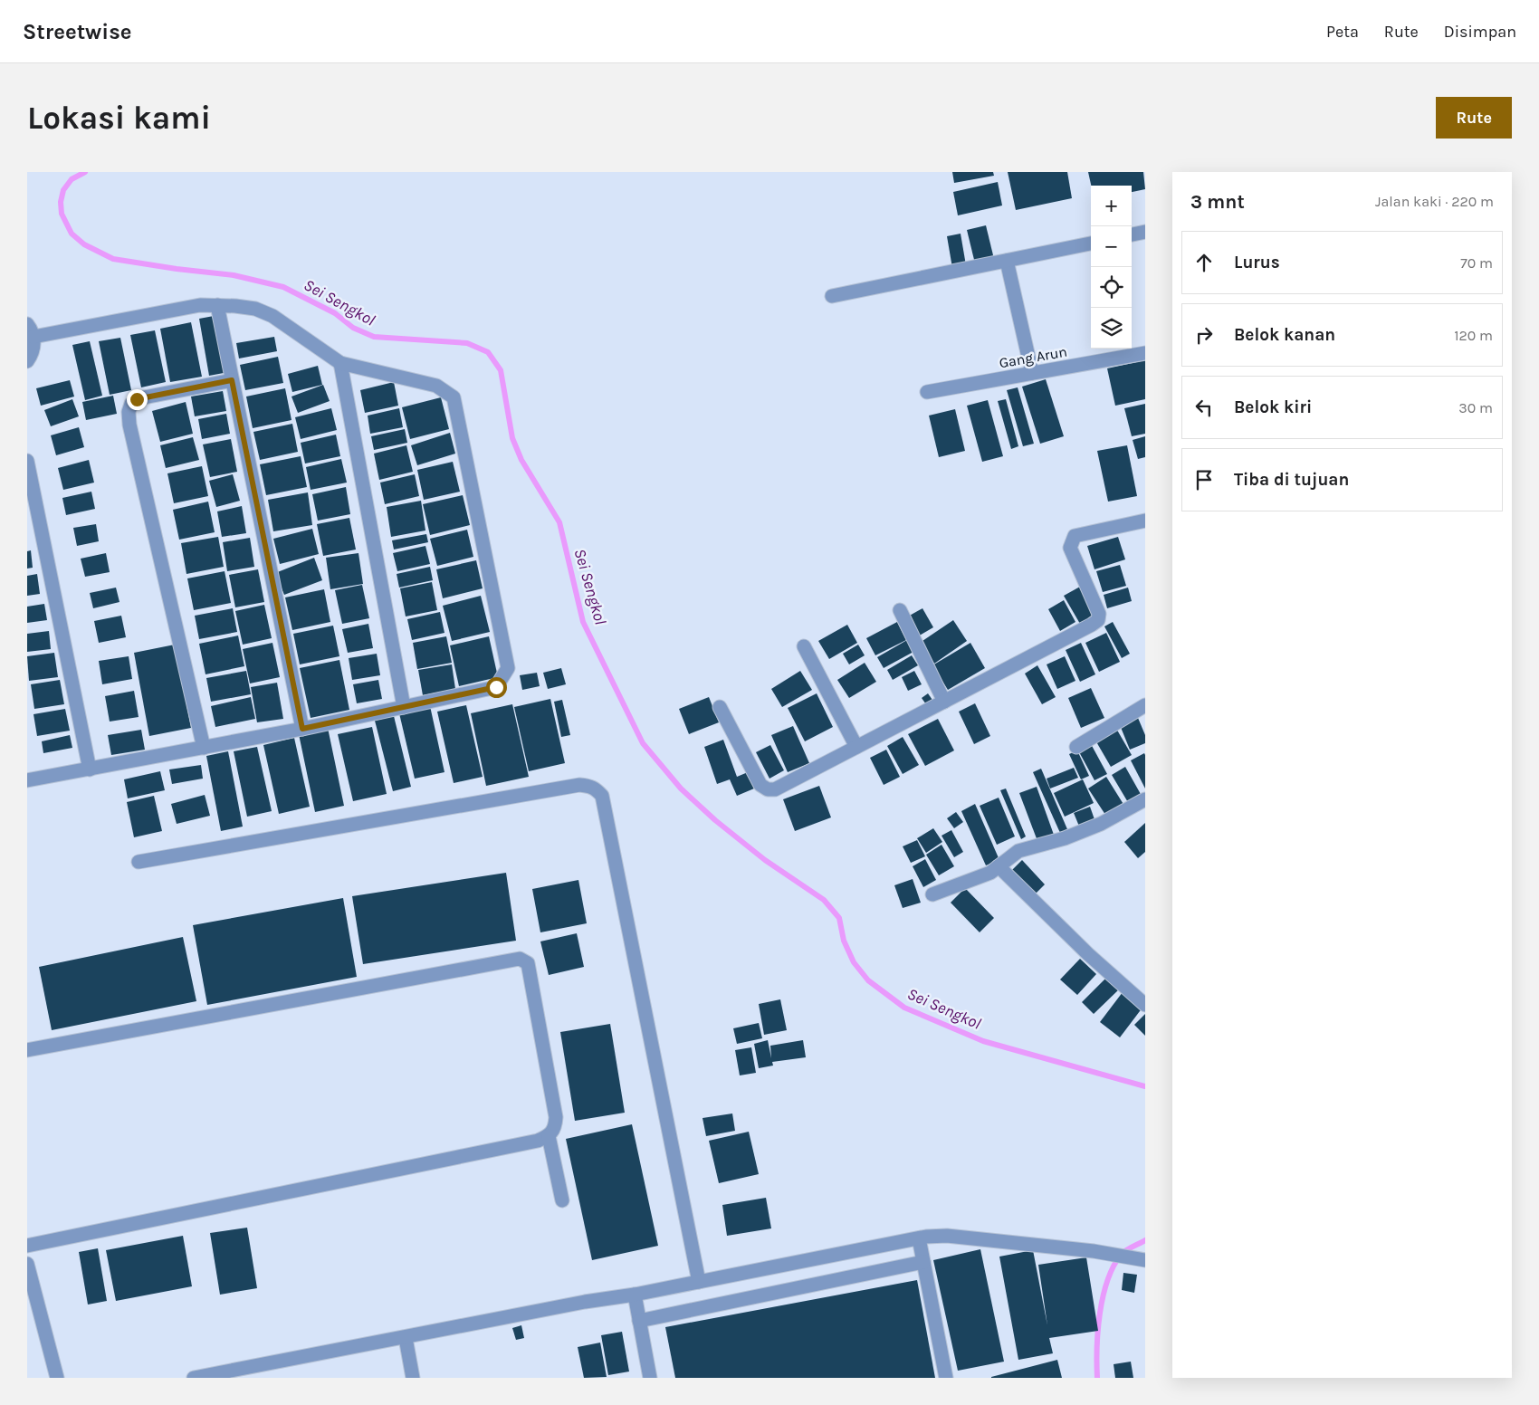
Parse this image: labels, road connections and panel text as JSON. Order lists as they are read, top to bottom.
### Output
{
  "streets": {
    "street": ["Gang Arun"]
  },
  "water": ["Sei Sengkol"],
  "page": {
    "header": "Streetwise",
    "nav": ["Peta", "Rute", "Disimpan"],
    "buttons": "Rute",
    "title": "Lokasi kami",
    "heading": ["3 mnt", "Jalan kaki · 220 m"],
    "map_buttons": ["+", "−"],
    "list": [
      ["Lurus", "70 m"],
      ["Belok kanan", "120 m"],
      ["Belok kiri", "30 m"],
      "Tiba di tujuan"
    ]
  }
}
